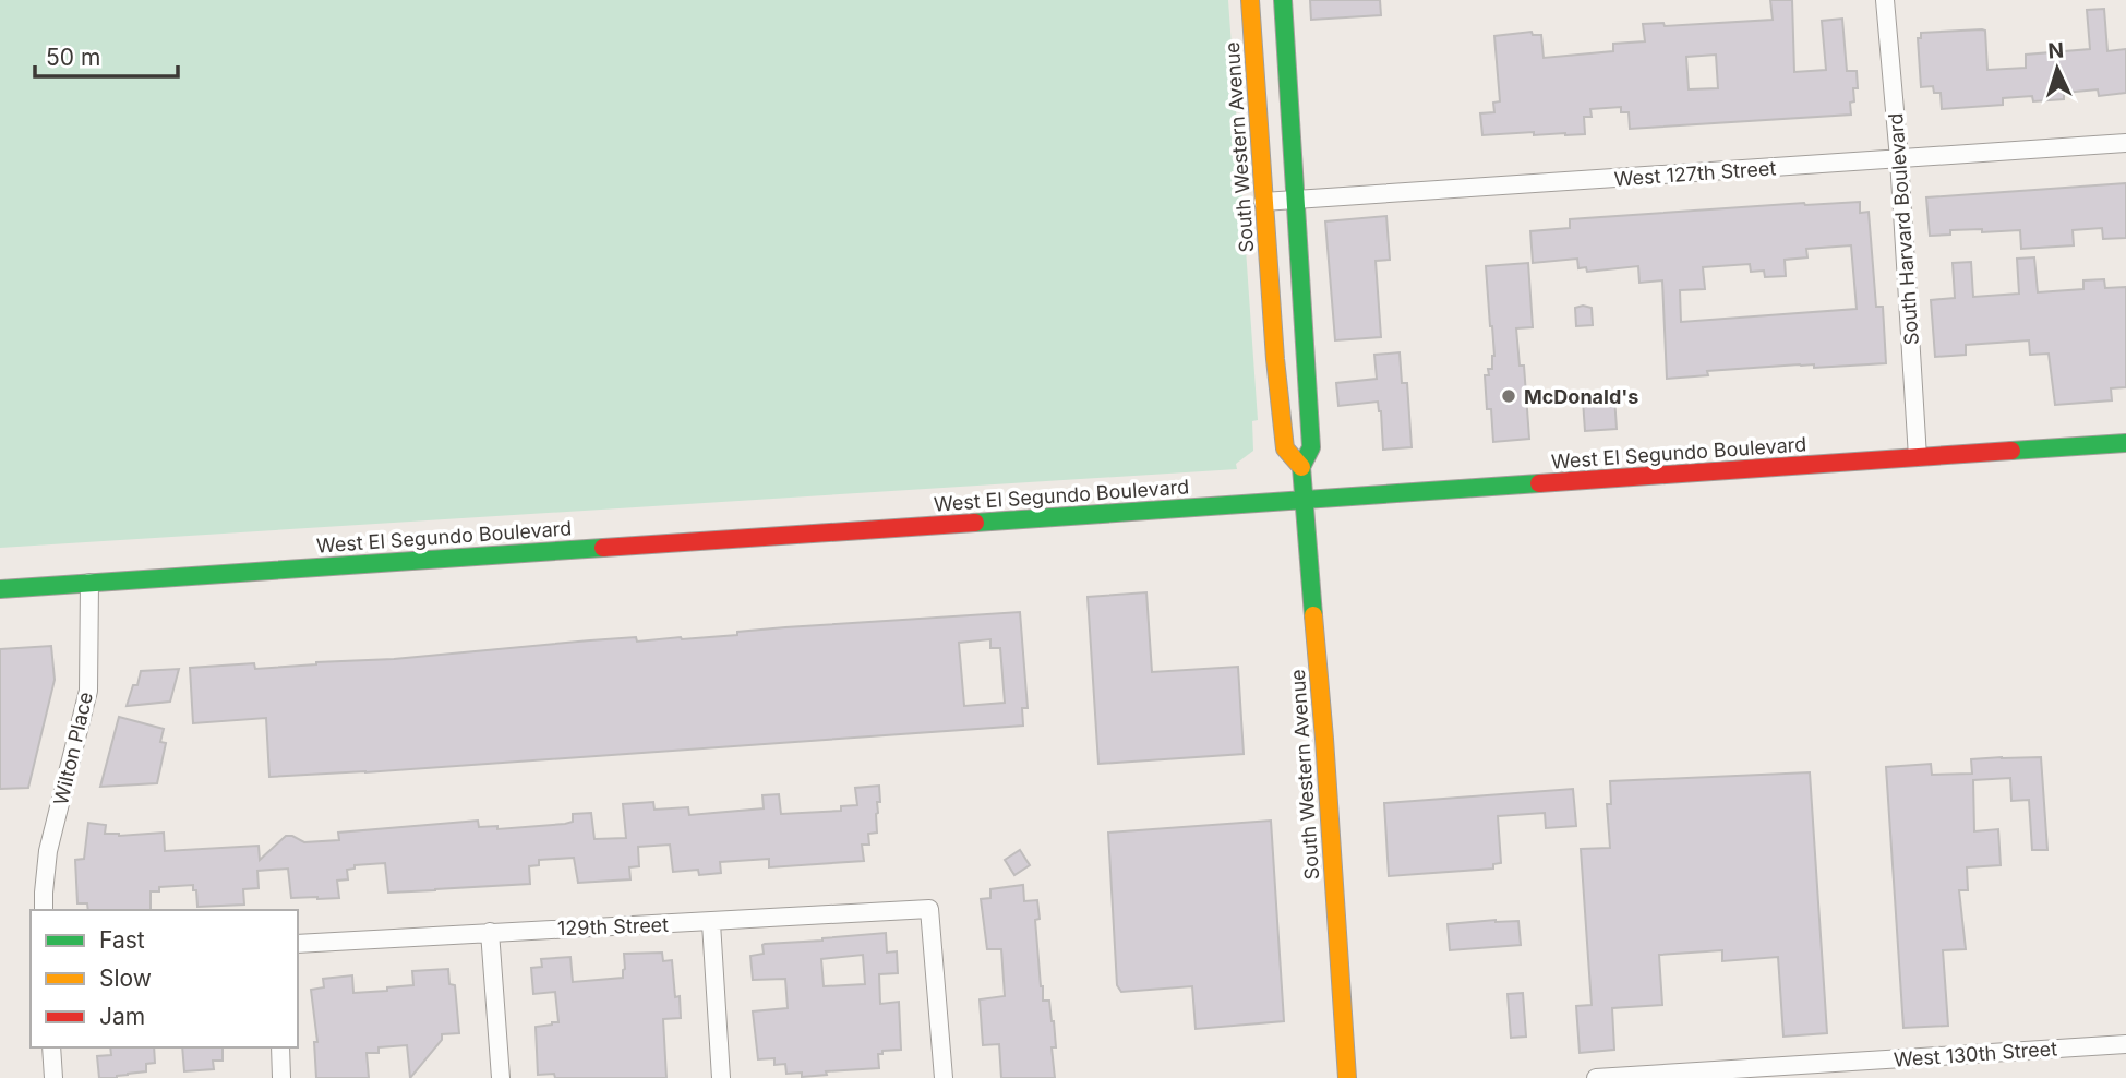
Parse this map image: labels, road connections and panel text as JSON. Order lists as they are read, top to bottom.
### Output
{
  "streets": {
    "main road": ["South Western Avenue", "West El Segundo Boulevard"],
    "street": [
      "West 127th Street",
      "South Harvard Boulevard",
      "Wilton Place",
      "129th Street",
      "West 130th Street"
    ]
  },
  "crossings": [
    ["South Western Avenue", "West 127th Street"],
    ["South Western Avenue", "West El Segundo Boulevard"],
    ["West 127th Street", "South Harvard Boulevard"],
    ["South Harvard Boulevard", "West El Segundo Boulevard"],
    ["West El Segundo Boulevard", "Wilton Place"]
  ],
  "places": ["McDonald's"],
  "legend": ["Fast", "Slow", "Jam"],
  "scale_bar": "50 m",
  "north": "top"
}
